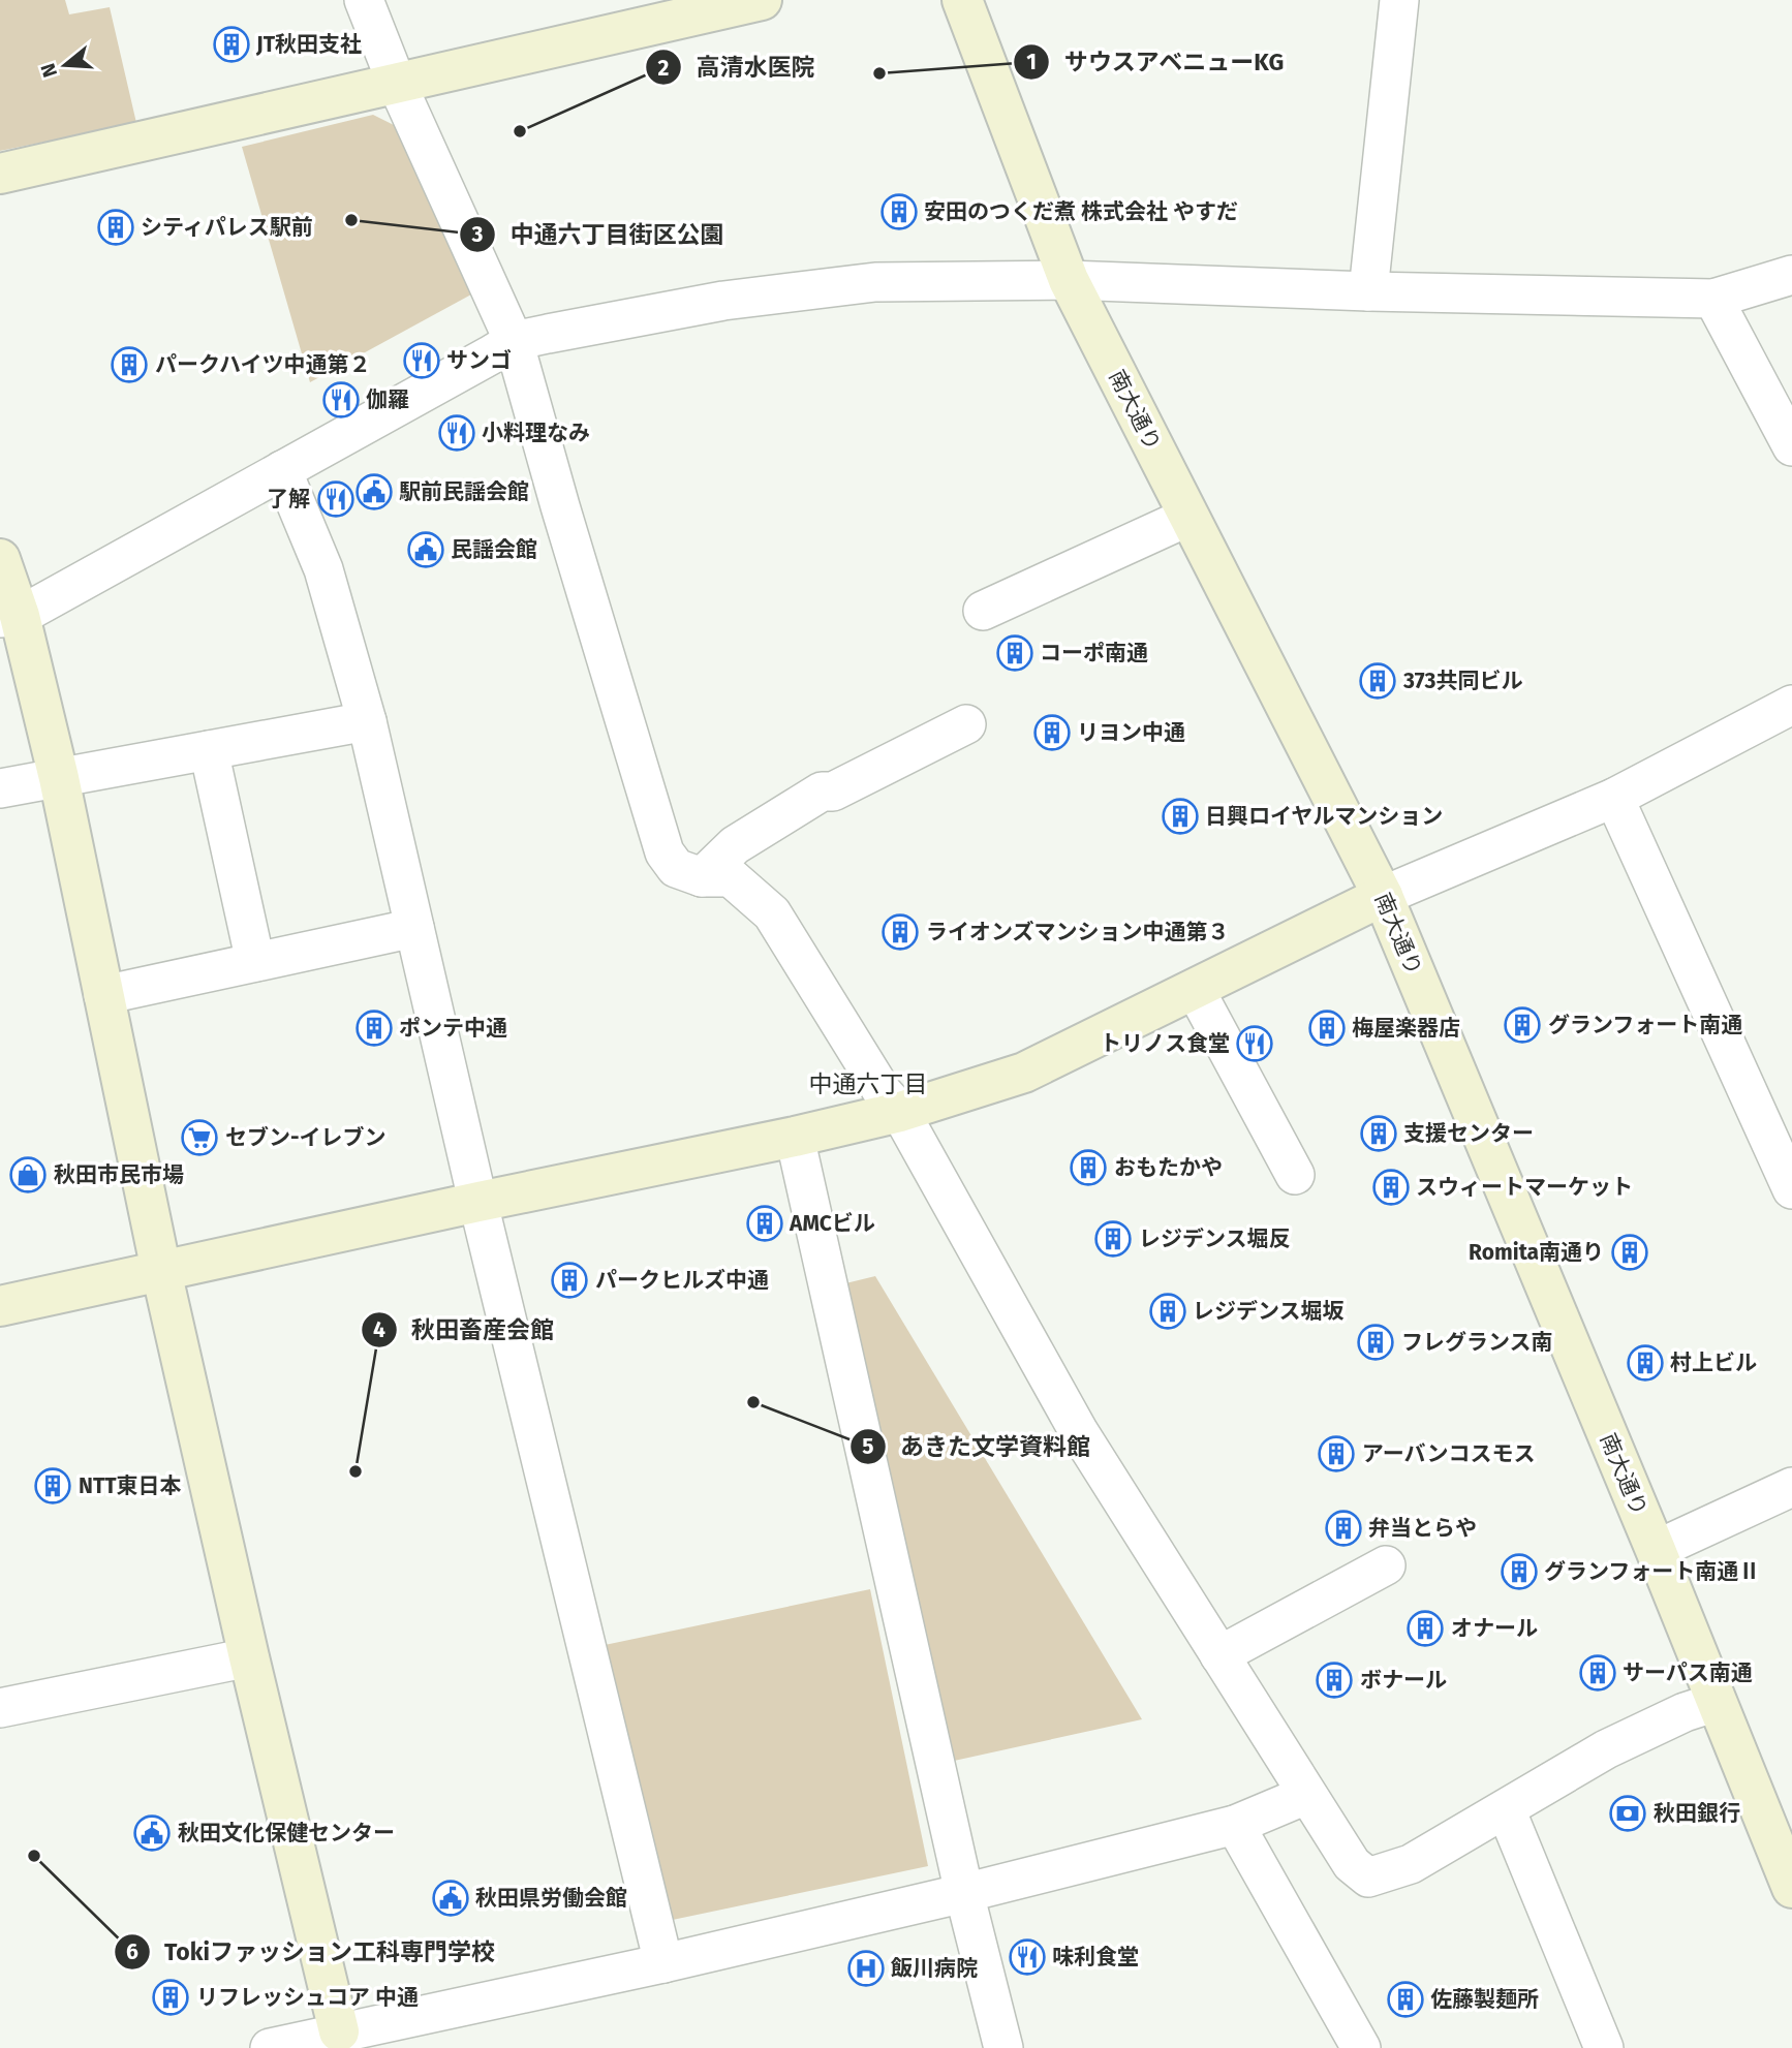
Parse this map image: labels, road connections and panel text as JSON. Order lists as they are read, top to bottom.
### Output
{
  "streets": {
    "street": ["南大通り"]
  },
  "districts": ["中通六丁目"],
  "places": {
    "building": [
      "JT秋田支社",
      "安田のつくだ煮 株式会社 やすだ",
      "シティパレス駅前",
      "パークハイツ中通第２",
      "コーポ南通",
      "373共同ビル",
      "リヨン中通",
      "日興ロイヤルマンション",
      "ライオンズマンション中通第３",
      "グランフォート南通",
      "ポンテ中通",
      "梅屋楽器店",
      "支援センター",
      "おもたかや",
      "スウィートマーケット",
      "AMCビル",
      "レジデンス堀反",
      "Romita南通り",
      "パークヒルズ中通",
      "レジデンス堀坂",
      "フレグランス南",
      "村上ビル",
      "アーバンコスモス",
      "NTT東日本",
      "弁当とらや",
      "グランフォート南通Ⅱ",
      "オナール",
      "サーパス南通",
      "ボナール",
      "リフレッシュコア 中通",
      "佐藤製麺所"
    ],
    "other": [
      "サウスアベニューKG",
      "高清水医院",
      "中通六丁目街区公園",
      "あきた文学資料館",
      "秋田畜産会館",
      "Tokiファッション工科専門学校"
    ],
    "restaurant": [
      "サンゴ",
      "伽羅",
      "小料理なみ",
      "了解",
      "トリノス食堂",
      "味利食堂"
    ],
    "public building": [
      "駅前民謡会館",
      "民謡会館",
      "秋田文化保健センター",
      "秋田県労働会館"
    ],
    "supermarket": ["セブン-イレブン"],
    "shop": ["秋田市民市場"],
    "bank": ["秋田銀行"],
    "hospital": ["飯川病院"]
  },
  "north": "left"
}
